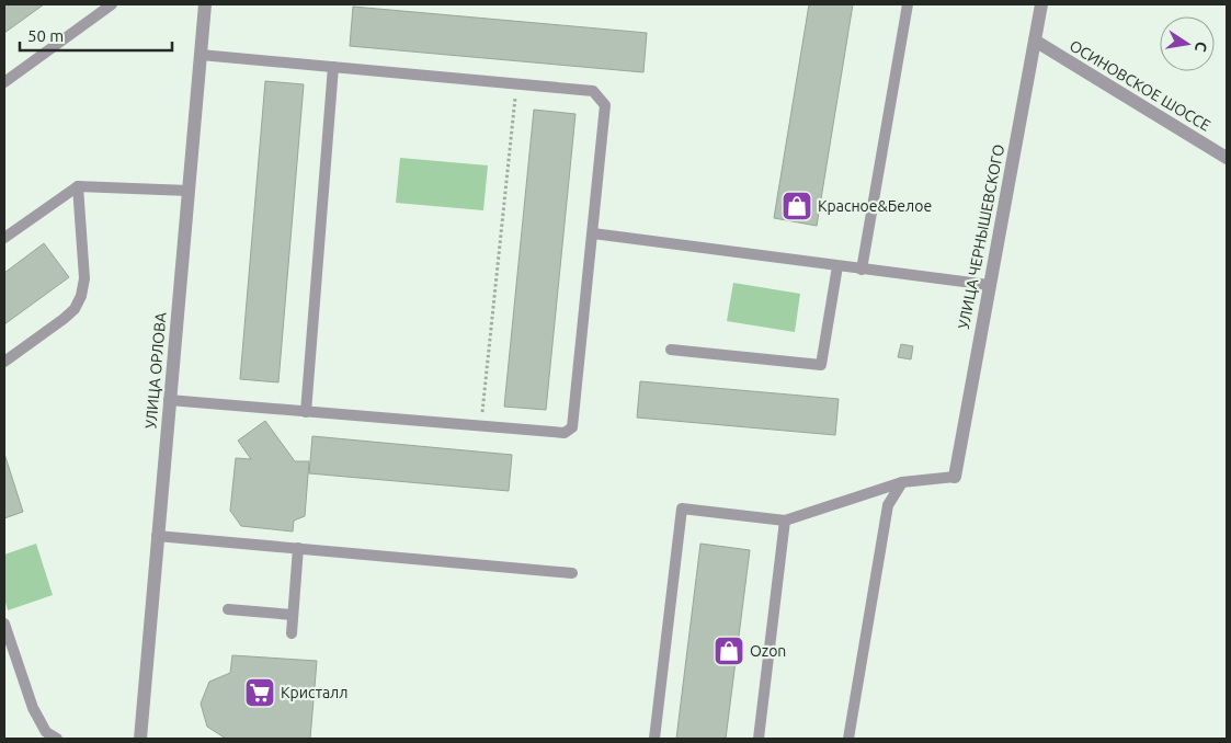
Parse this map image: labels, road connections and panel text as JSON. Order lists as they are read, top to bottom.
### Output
{
  "streets": {
    "street": ["ОСИНОВСКОЕ ШОССЕ", "УЛИЦА ЧЕРНЫШЕВСКОГО", "УЛИЦА ОРЛОВА"]
  },
  "crossings": [
    ["ОСИНОВСКОЕ ШОССЕ", "УЛИЦА ЧЕРНЫШЕВСКОГО"]
  ],
  "places": {
    "shop": ["Красное&Белое", "Ozon"],
    "supermarket": ["Кристалл"]
  },
  "scale_bar": "50 m",
  "north": "right"
}
